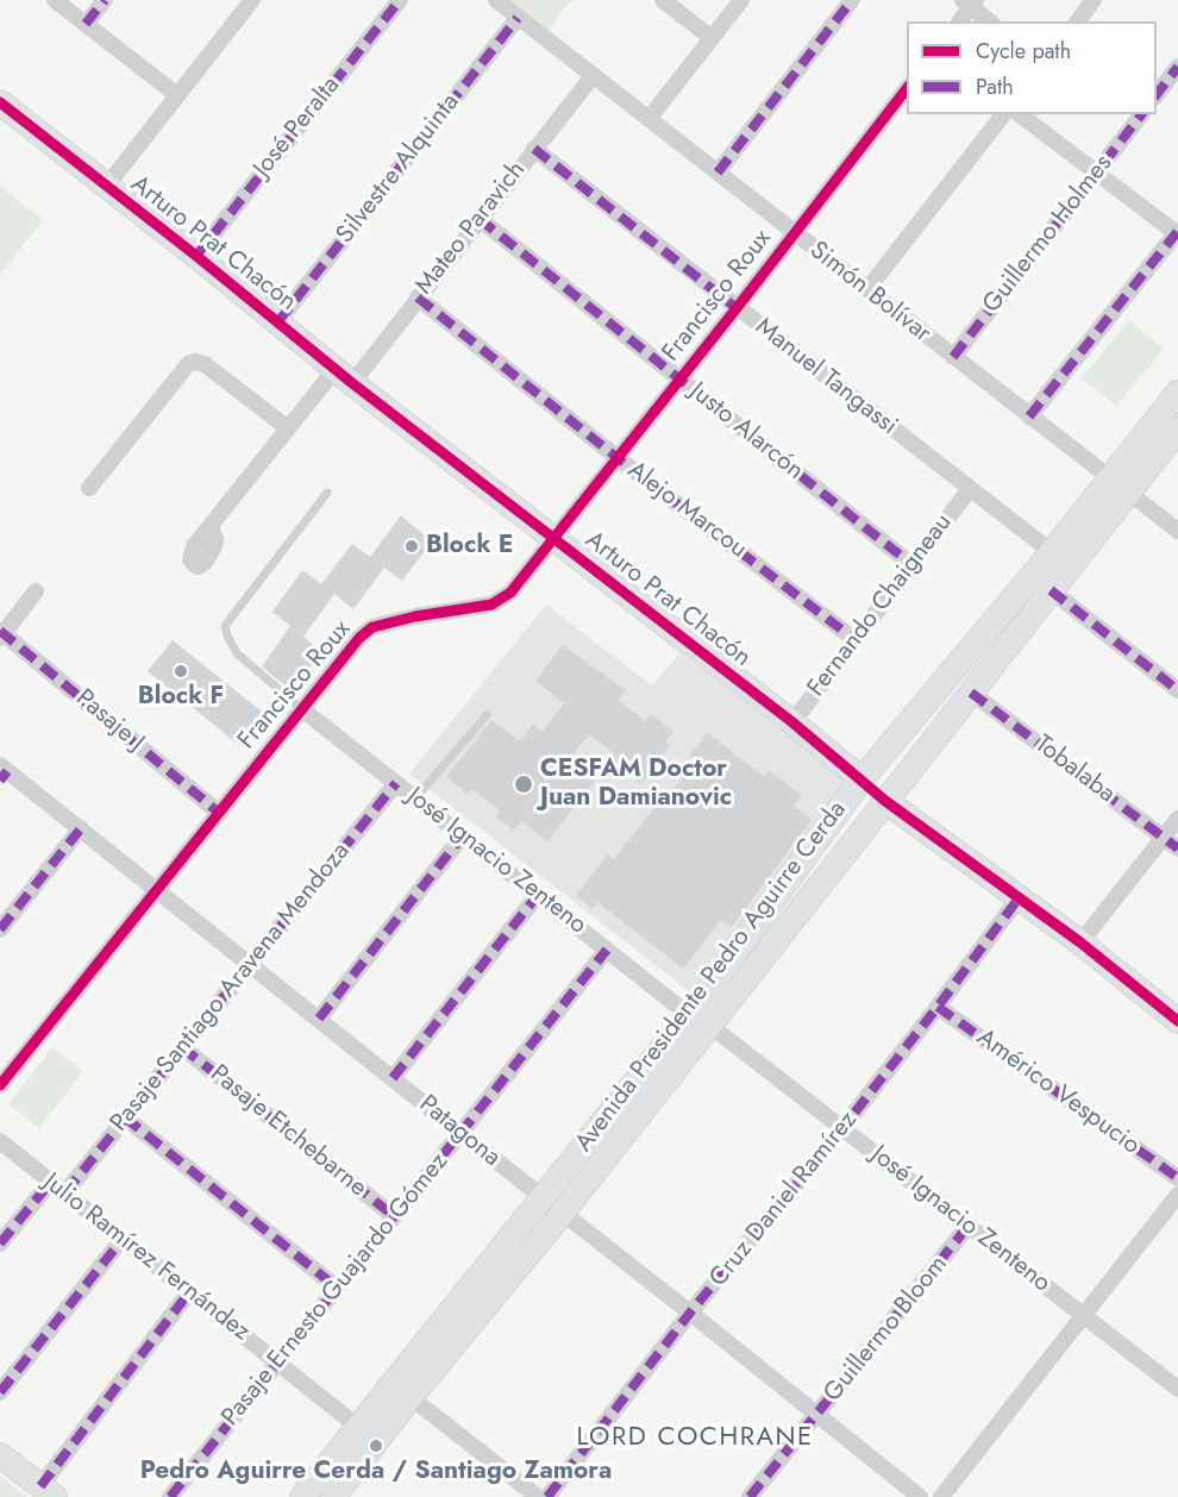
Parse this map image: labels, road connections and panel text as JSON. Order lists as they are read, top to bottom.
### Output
{
  "streets": {
    "main road": ["Arturo Prat Chacón", "Avenida Presidente Pedro Aguirre Cerda"],
    "street": [
      "José Peralta",
      "Silvestre Alquinta",
      "Mateo Paravich",
      "Guillermo Holmes",
      "Simón Bolívar",
      "Francisco Roux",
      "Manuel Tangassi",
      "Justo Alarcón",
      "Alejo Marcou",
      "Fernando Chaigneau",
      "Pasaje J",
      "Tobalaba",
      "José Ignacio Zenteno",
      "Pasaje Santiago Aravena Mendoza",
      "Américo Vespucio",
      "Pasaje Etchebarne",
      "Patagona",
      "Cruz Daniel Ramírez",
      "Julio Ramírez Fernández",
      "Pasaje Ernesto Guajardo Gómez",
      "Guillermo Bloom"
    ]
  },
  "crossings": [
    ["José Peralta", "Arturo Prat Chacón"],
    ["Silvestre Alquinta", "Arturo Prat Chacón"],
    ["Silvestre Alquinta", "Simón Bolívar"],
    ["Mateo Paravich", "Arturo Prat Chacón"],
    ["Mateo Paravich", "Simón Bolívar"],
    ["Mateo Paravich", "Manuel Tangassi"],
    ["Mateo Paravich", "Justo Alarcón"],
    ["Mateo Paravich", "Alejo Marcou"],
    ["Guillermo Holmes", "Simón Bolívar"],
    ["Arturo Prat Chacón", "Francisco Roux"],
    ["Arturo Prat Chacón", "Fernando Chaigneau"],
    ["Arturo Prat Chacón", "Avenida Presidente Pedro Aguirre Cerda"],
    ["Arturo Prat Chacón", "Cruz Daniel Ramírez"],
    ["Simón Bolívar", "Francisco Roux"],
    ["Simón Bolívar", "Avenida Presidente Pedro Aguirre Cerda"],
    ["Francisco Roux", "Manuel Tangassi"],
    ["Francisco Roux", "Justo Alarcón"],
    ["Francisco Roux", "Alejo Marcou"],
    ["Francisco Roux", "Pasaje J"],
    ["Francisco Roux", "José Ignacio Zenteno"],
    ["Francisco Roux", "Patagona"],
    ["Manuel Tangassi", "Fernando Chaigneau"],
    ["Manuel Tangassi", "Avenida Presidente Pedro Aguirre Cerda"],
    ["Justo Alarcón", "Fernando Chaigneau"],
    ["Alejo Marcou", "Fernando Chaigneau"],
    ["Tobalaba", "Avenida Presidente Pedro Aguirre Cerda"],
    ["José Ignacio Zenteno", "Avenida Presidente Pedro Aguirre Cerda"],
    ["José Ignacio Zenteno", "Pasaje Santiago Aravena Mendoza"],
    ["José Ignacio Zenteno", "Cruz Daniel Ramírez"],
    ["José Ignacio Zenteno", "Pasaje Ernesto Guajardo Gómez"],
    ["José Ignacio Zenteno", "Guillermo Bloom"],
    ["Avenida Presidente Pedro Aguirre Cerda", "Patagona"],
    ["Avenida Presidente Pedro Aguirre Cerda", "Julio Ramírez Fernández"],
    ["Pasaje Santiago Aravena Mendoza", "Pasaje Etchebarne"],
    ["Pasaje Santiago Aravena Mendoza", "Patagona"],
    ["Pasaje Santiago Aravena Mendoza", "Julio Ramírez Fernández"],
    ["Américo Vespucio", "Cruz Daniel Ramírez"],
    ["Pasaje Etchebarne", "Pasaje Ernesto Guajardo Gómez"],
    ["Patagona", "Cruz Daniel Ramírez"],
    ["Patagona", "Pasaje Ernesto Guajardo Gómez"],
    ["Patagona", "Guillermo Bloom"],
    ["Julio Ramírez Fernández", "Pasaje Ernesto Guajardo Gómez"]
  ],
  "districts": ["LORD COCHRANE"],
  "places": [
    "Block E",
    "Block F",
    "CESFAM Doctor Juan Damianovic",
    "Pedro Aguirre Cerda / Santiago Zamora"
  ],
  "legend": ["Cycle path", "Path"]
}
